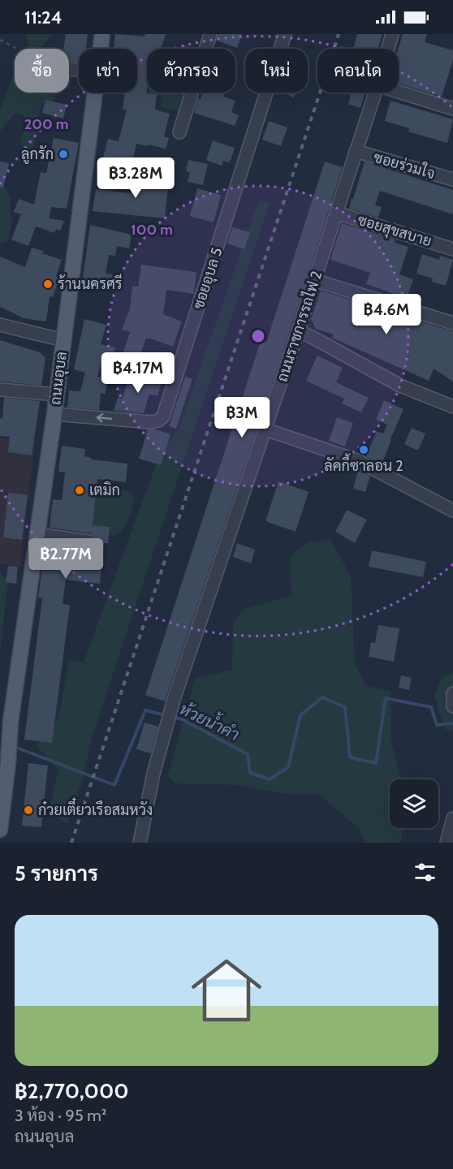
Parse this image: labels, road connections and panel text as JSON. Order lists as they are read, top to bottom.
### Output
{
  "streets": {
    "main road": ["ถนนอุบล"],
    "street": [
      "ซอยร่วมใจ",
      "ซอยสุขสบาย",
      "ซอยอุบล 5",
      "ถนนราชการรถไฟ 2"
    ]
  },
  "crossings": [
    ["ซอยร่วมใจ", "ถนนราชการรถไฟ 2"],
    ["ซอยสุขสบาย", "ถนนราชการรถไฟ 2"],
    ["ซอยอุบล 5", "ถนนอุบล"]
  ],
  "one_way": ["ซอยอุบล 5"],
  "water": ["ห้วยน้ำคำ"],
  "places": [
    "ลูกรัก",
    "ร้านนครศรี",
    "ลัคกี้ซาลอน 2",
    "เตมิก",
    "ก๋วยเตี๋ยวเรือสมหวัง"
  ],
  "page": {
    "status": "11:24",
    "chip": [
      "ซื้อ",
      "เช่า",
      "ตัวกรอง",
      "ใหม่",
      "คอนโด"
    ],
    "price": [
      "฿3.28M",
      "฿4.6M",
      "฿4.17M",
      "฿3M",
      "฿2.77M"
    ],
    "heading": "5 รายการ",
    "list": [
      {
        "name": "฿2,770,000",
        "note": "3 ห้อง · 95 m² · ถนนอุบล"
      }
    ]
  },
  "rings": ["200 m", "100 m"]
}
